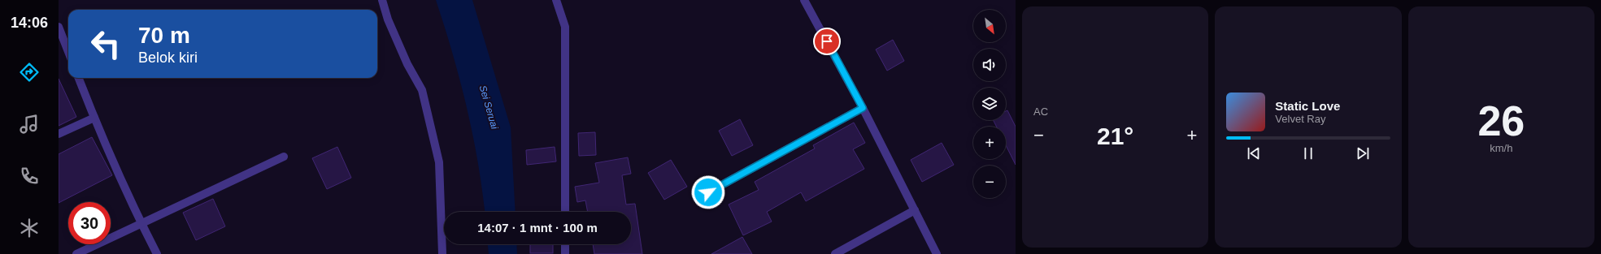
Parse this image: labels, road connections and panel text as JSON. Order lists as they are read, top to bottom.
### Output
{
  "water": ["Sei Seruai"],
  "north": "bottom right",
  "page": {
    "tabs": "14:06",
    "tile": [
      "AC",
      ["26", "km/h"]
    ],
    "map_buttons": ["+", "−"],
    "turn": ["70 m", "Belok kiri"],
    "song": ["Static Love", "Velvet Ray"],
    "heat": ["−", "21°", "+"],
    "limit": "30",
    "trip": "14:07 · 1 mnt · 100 m"
  }
}
